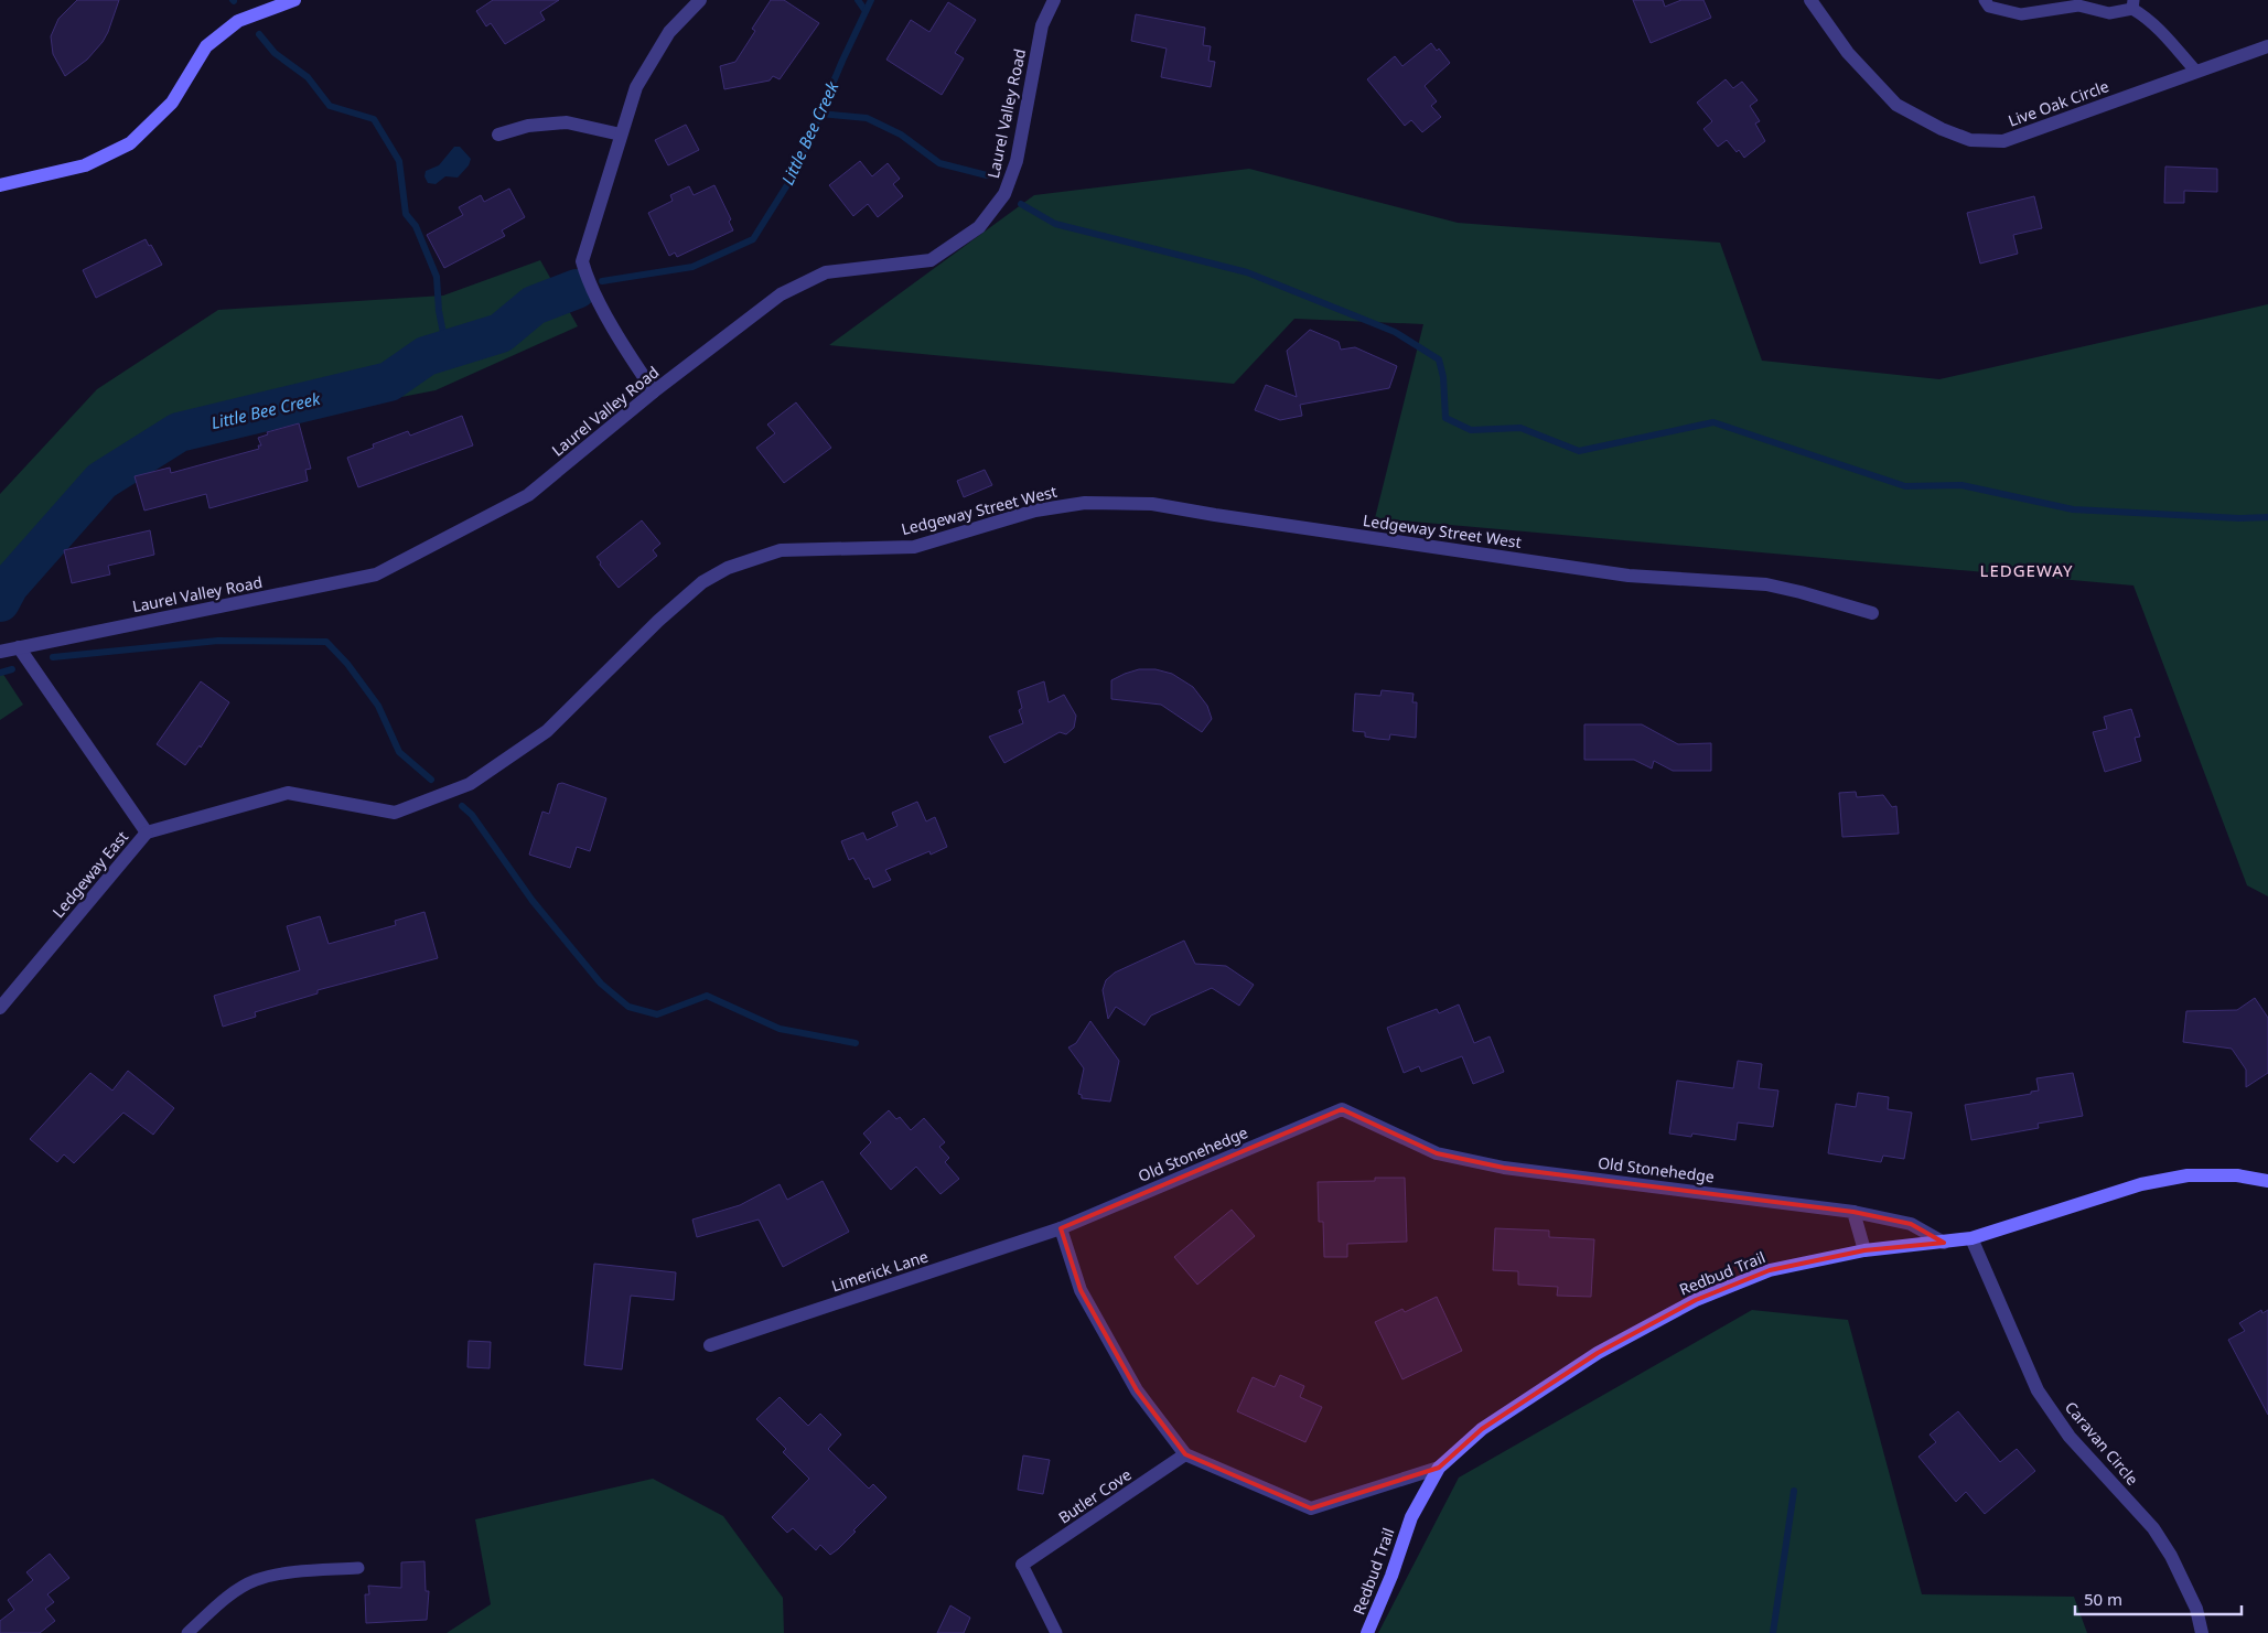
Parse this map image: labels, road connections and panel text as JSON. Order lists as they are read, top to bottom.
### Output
{
  "streets": {
    "street": [
      "Live Oak Circle",
      "Laurel Valley Road",
      "Ledgeway Street West",
      "Ledgeway East",
      "Old Stonehedge",
      "Limerick Lane",
      "Redbud Trail",
      "Caravan Circle",
      "Butler Cove"
    ]
  },
  "crossings": [
    ["Laurel Valley Road", "Ledgeway East"],
    ["Ledgeway Street West", "Ledgeway East"],
    ["Old Stonehedge", "Limerick Lane"],
    ["Old Stonehedge", "Redbud Trail"],
    ["Redbud Trail", "Caravan Circle"]
  ],
  "districts": ["LEDGEWAY"],
  "water": ["Little Bee Creek"],
  "scale_bar": "50 m"
}
